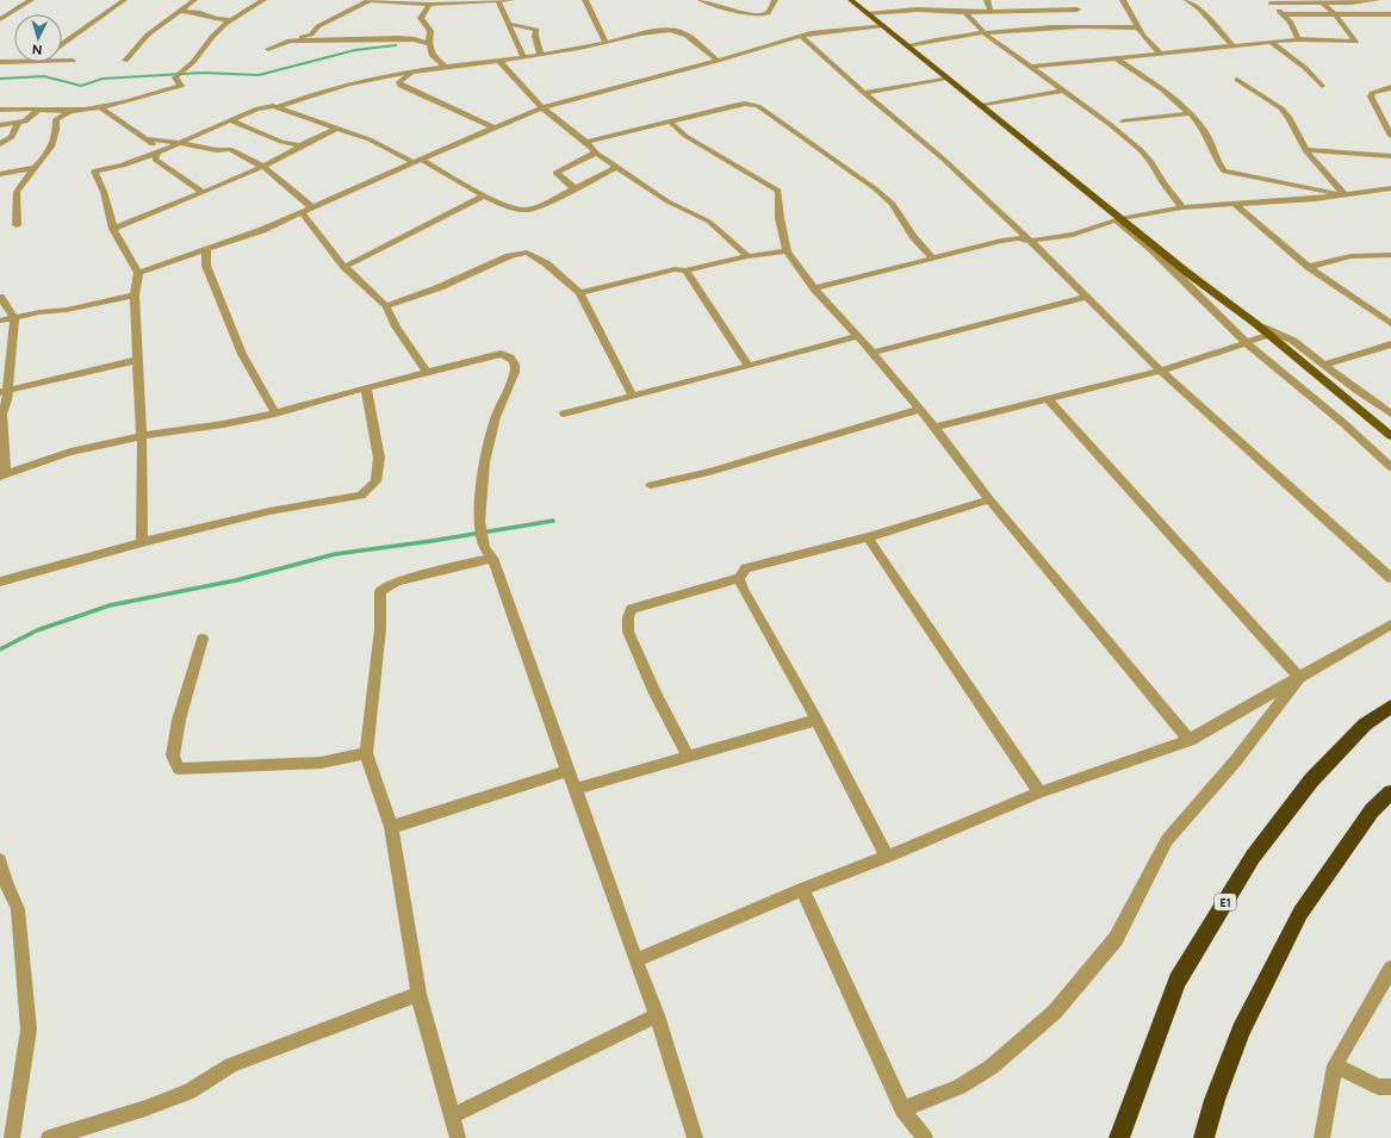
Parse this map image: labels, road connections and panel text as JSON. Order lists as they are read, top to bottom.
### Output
{
  "streets": {
    "highway": ["E1"]
  },
  "north": "bottom"
}
